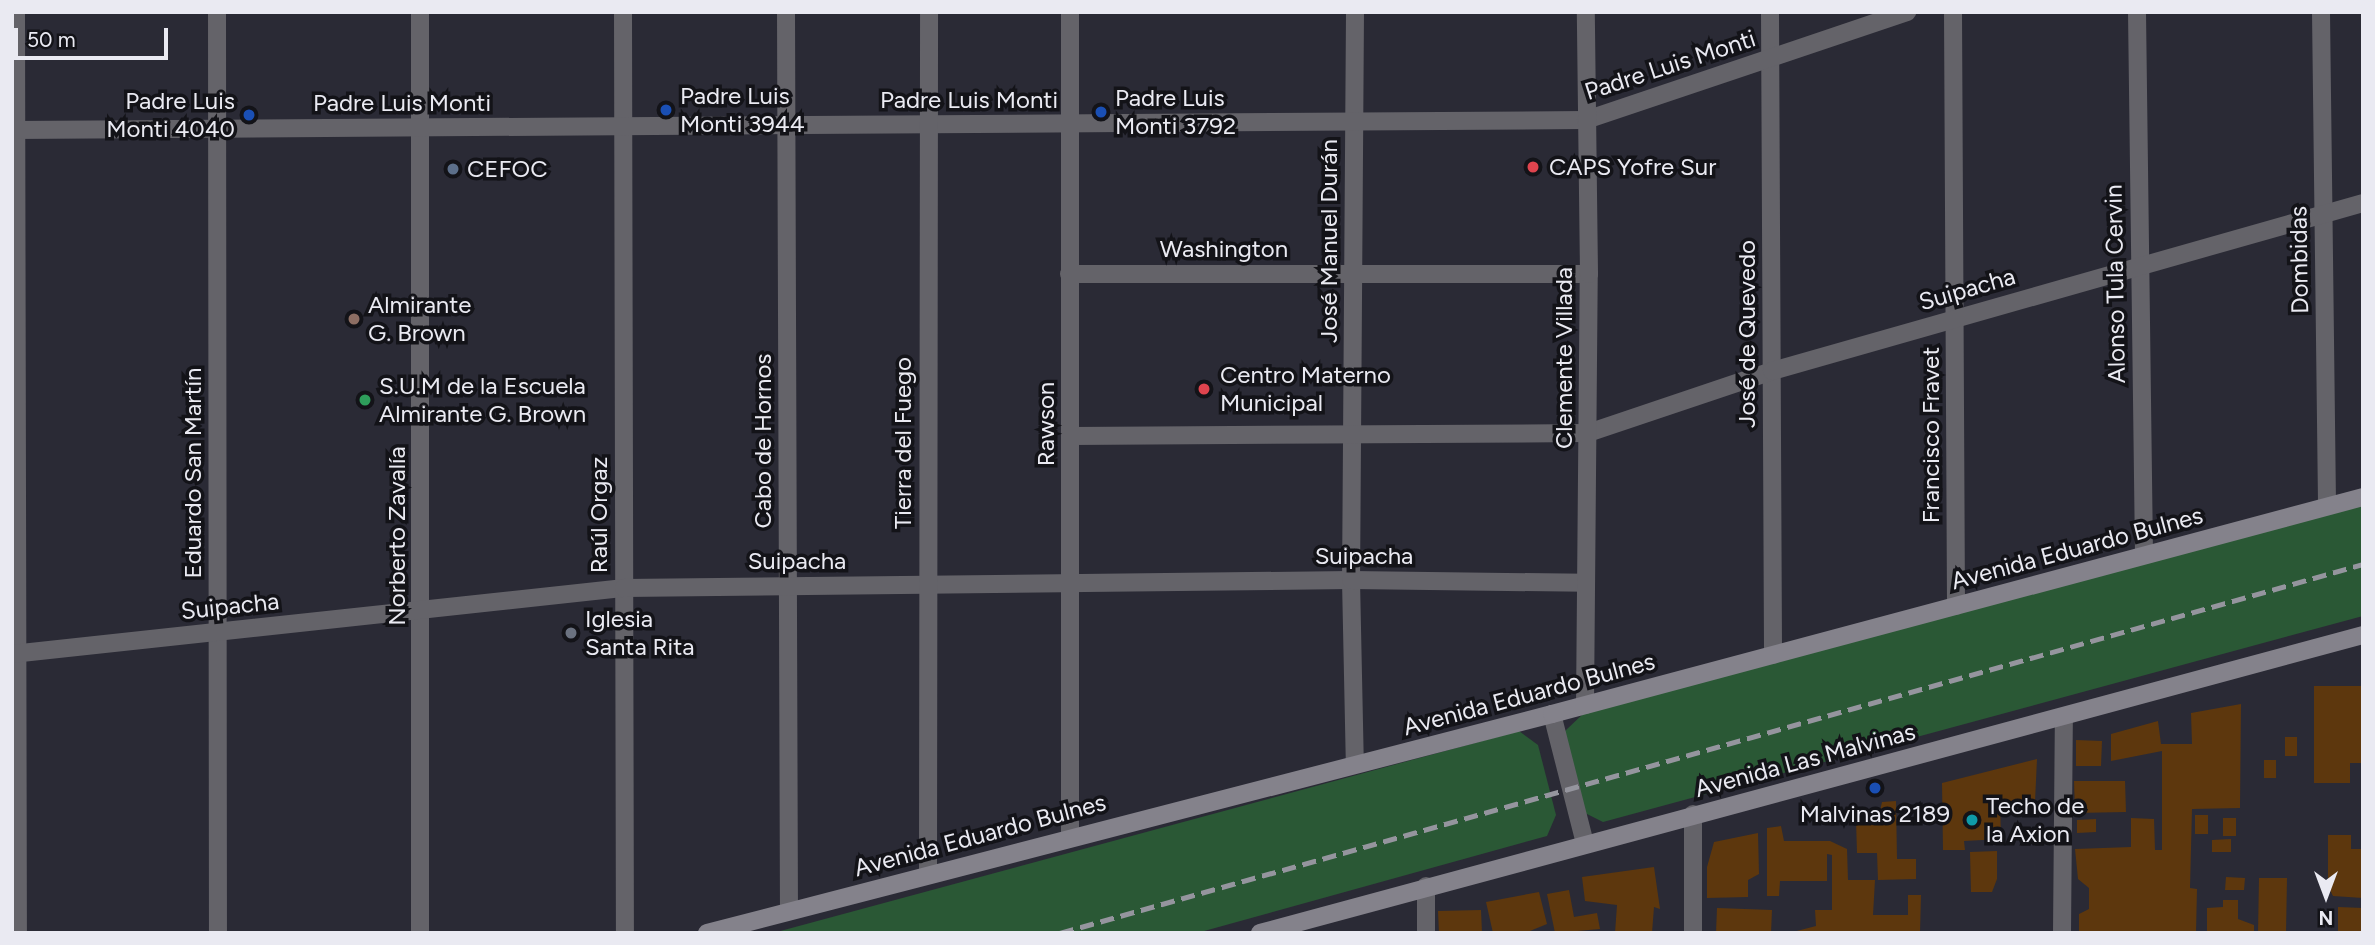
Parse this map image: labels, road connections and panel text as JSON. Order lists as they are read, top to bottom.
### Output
{
  "streets": {
    "main road": ["Avenida Eduardo Bulnes", "Avenida Las Malvinas"],
    "street": [
      "Padre Luis Monti",
      "José Manuel Durán",
      "Washington",
      "Dombidas",
      "Alonso Tula Cervin",
      "Suipacha",
      "José de Quevedo",
      "Clemente Villada",
      "Rawson",
      "Francisco Fravet",
      "Cabo de Hornos",
      "Tierra del Fuego",
      "Eduardo San Martín",
      "Raúl Orgaz",
      "Norberto Zavalía"
    ]
  },
  "crossings": [
    ["Padre Luis Monti", "José Manuel Durán"],
    ["Padre Luis Monti", "José de Quevedo"],
    ["Padre Luis Monti", "Clemente Villada"],
    ["Padre Luis Monti", "Rawson"],
    ["Padre Luis Monti", "Cabo de Hornos"],
    ["Padre Luis Monti", "Tierra del Fuego"],
    ["Padre Luis Monti", "Eduardo San Martín"],
    ["Padre Luis Monti", "Raúl Orgaz"],
    ["Padre Luis Monti", "Norberto Zavalía"],
    ["José Manuel Durán", "Washington"],
    ["José Manuel Durán", "Suipacha"],
    ["José Manuel Durán", "Avenida Eduardo Bulnes"],
    ["Washington", "Clemente Villada"],
    ["Washington", "Rawson"],
    ["Dombidas", "Suipacha"],
    ["Dombidas", "Avenida Eduardo Bulnes"],
    ["Alonso Tula Cervin", "Suipacha"],
    ["Alonso Tula Cervin", "Avenida Eduardo Bulnes"],
    ["Suipacha", "José de Quevedo"],
    ["Suipacha", "Clemente Villada"],
    ["Suipacha", "Rawson"],
    ["Suipacha", "Francisco Fravet"],
    ["Suipacha", "Cabo de Hornos"],
    ["Suipacha", "Tierra del Fuego"],
    ["Suipacha", "Eduardo San Martín"],
    ["Suipacha", "Raúl Orgaz"],
    ["Suipacha", "Norberto Zavalía"],
    ["José de Quevedo", "Avenida Eduardo Bulnes"],
    ["Clemente Villada", "Avenida Eduardo Bulnes"],
    ["Rawson", "Avenida Eduardo Bulnes"],
    ["Francisco Fravet", "Avenida Eduardo Bulnes"],
    ["Cabo de Hornos", "Avenida Eduardo Bulnes"],
    ["Tierra del Fuego", "Avenida Eduardo Bulnes"]
  ],
  "places": [
    "Padre Luis Monti 3944",
    "Padre Luis Monti 3792",
    "Padre Luis Monti 4040",
    "CAPS Yofre Sur",
    "CEFOC",
    "Almirante G. Brown",
    "Centro Materno Municipal",
    "S.U.M de la Escuela Almirante G. Brown",
    "Iglesia Santa Rita",
    "Malvinas 2189",
    "Techo de la Axion"
  ],
  "scale_bar": "50 m",
  "north": "bottom"
}
